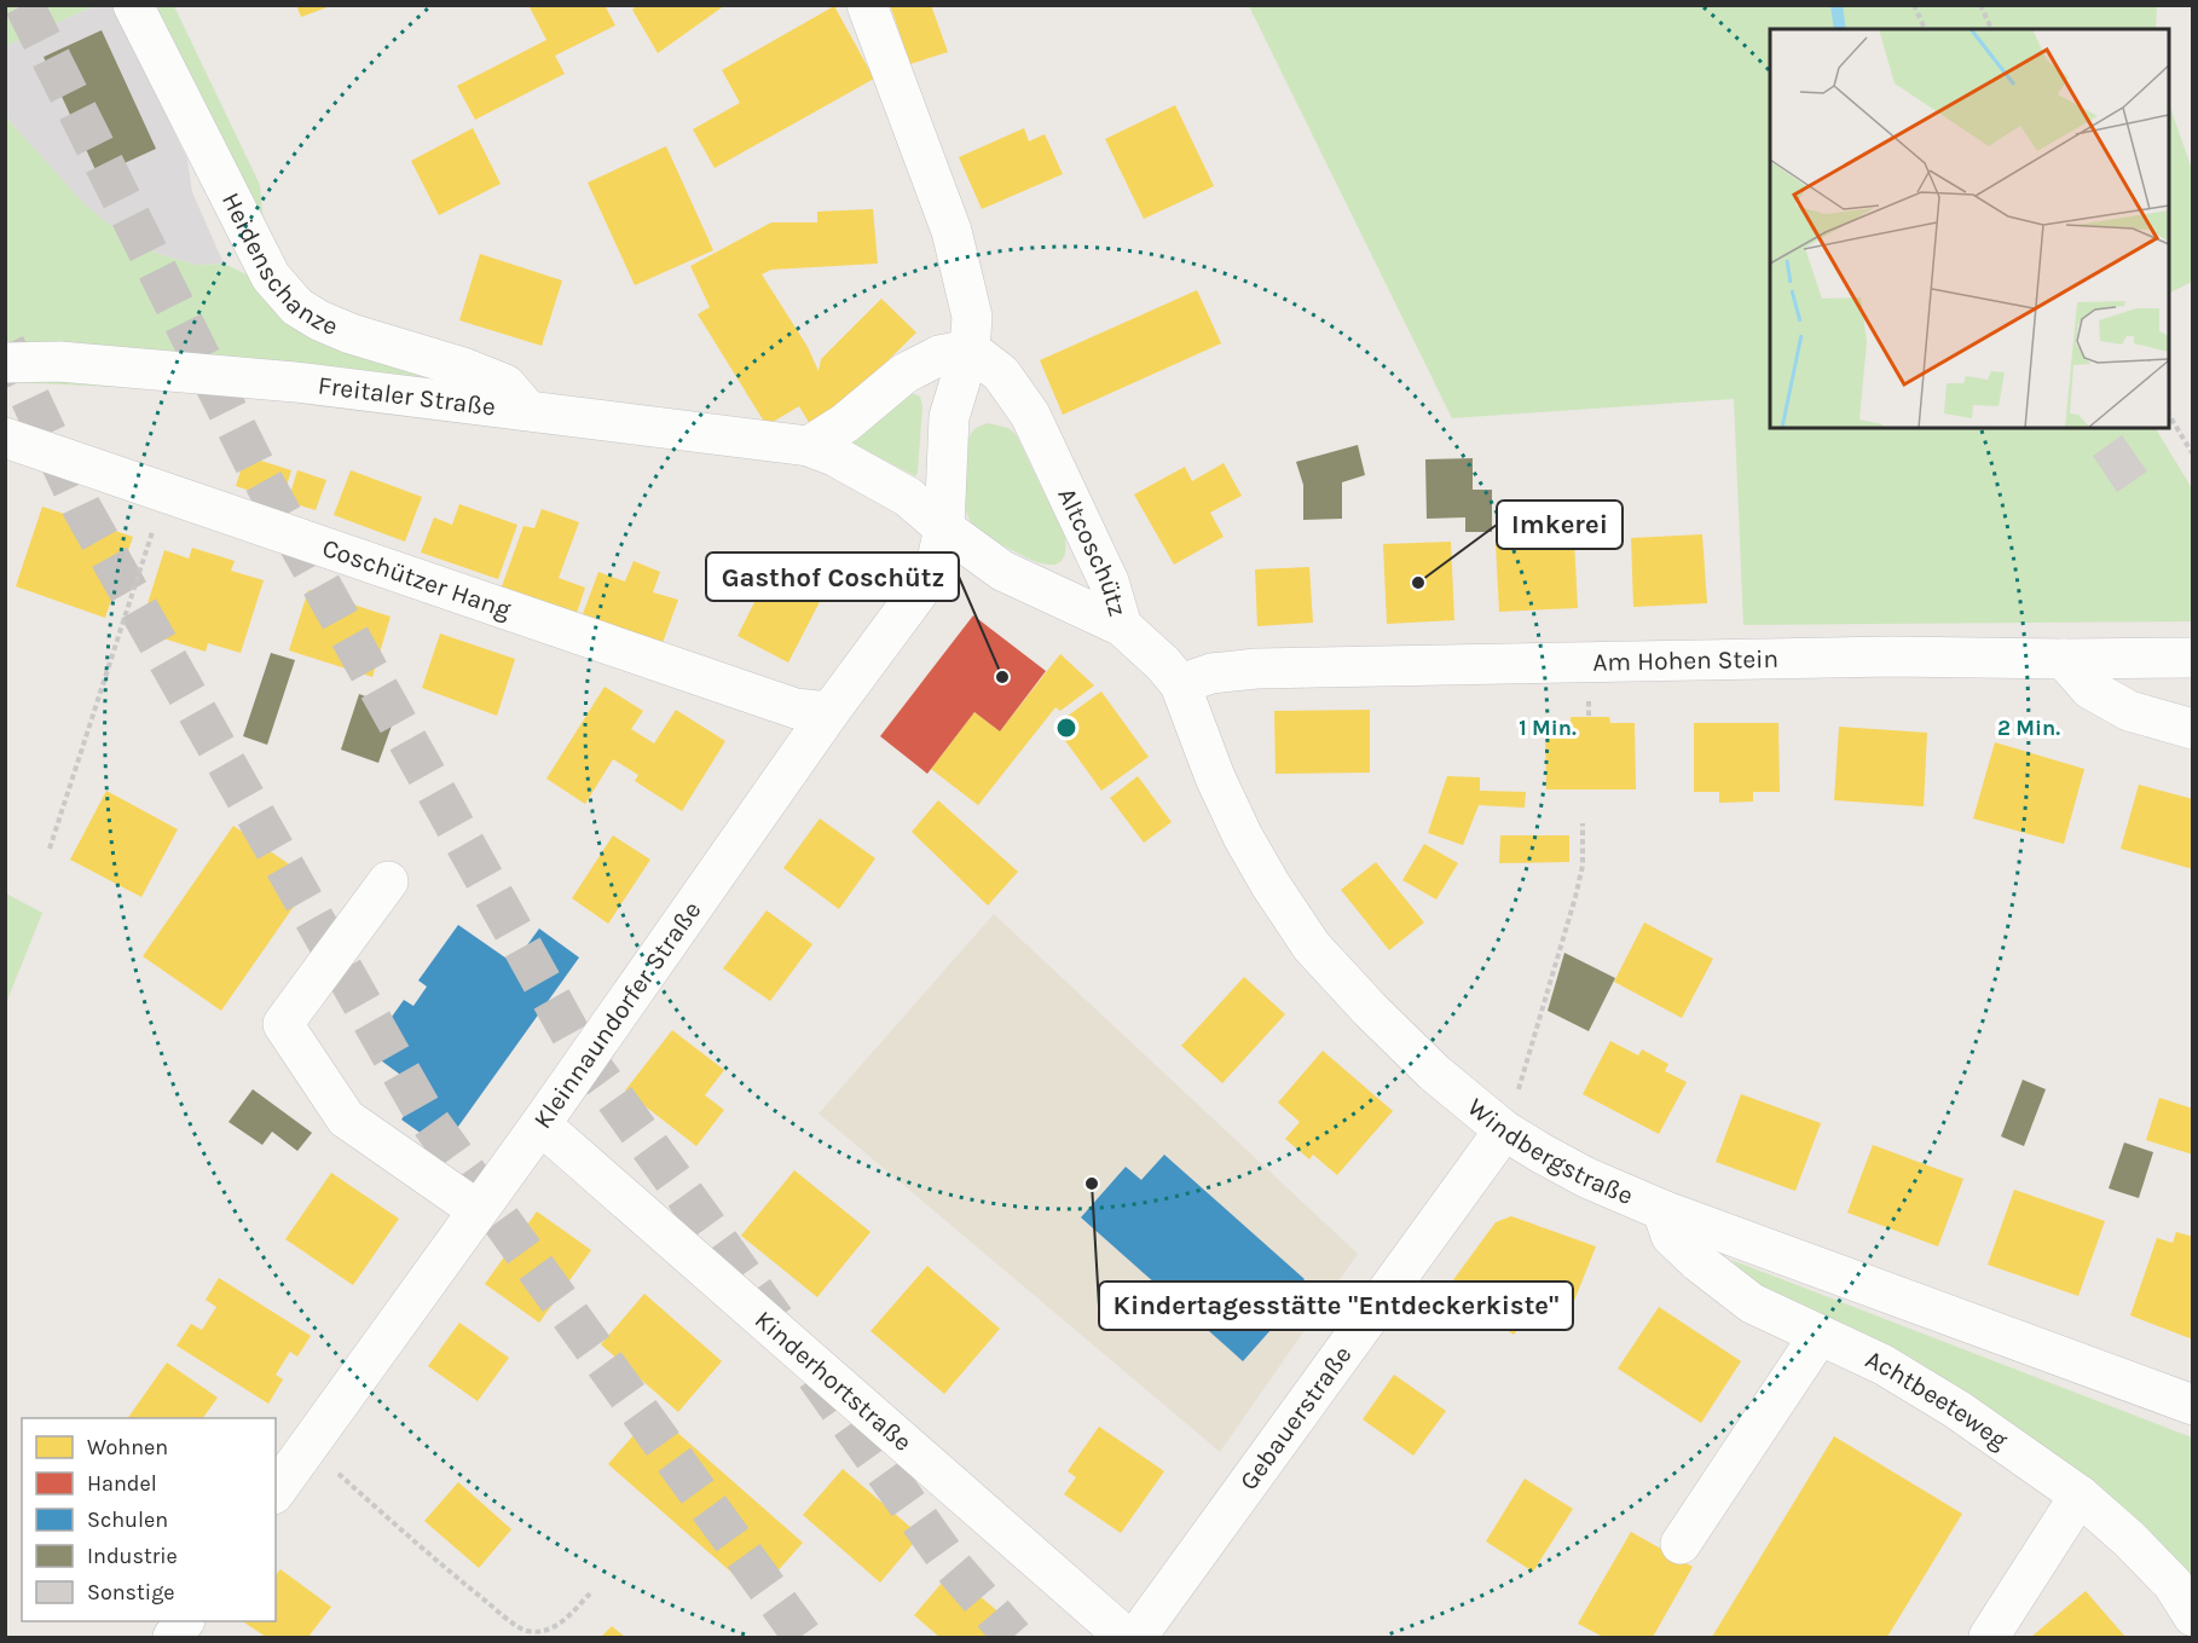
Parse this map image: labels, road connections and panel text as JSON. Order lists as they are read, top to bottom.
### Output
{
  "streets": {
    "street": [
      "Heidenschanze",
      "Freitaler Straße",
      "Altcoschütz",
      "Coschützer Hang",
      "Am Hohen Stein",
      "Kleinnaundorfer Straße",
      "Windbergstraße",
      "Kinderhortstraße",
      "Achtbeeteweg",
      "Gebauerstraße"
    ]
  },
  "crossings": [
    ["Heidenschanze", "Freitaler Straße"],
    ["Freitaler Straße", "Altcoschütz"],
    ["Altcoschütz", "Kleinnaundorfer Straße"],
    ["Altcoschütz", "Windbergstraße"],
    ["Coschützer Hang", "Kleinnaundorfer Straße"],
    ["Am Hohen Stein", "Windbergstraße"],
    ["Kleinnaundorfer Straße", "Kinderhortstraße"],
    ["Windbergstraße", "Achtbeeteweg"],
    ["Windbergstraße", "Gebauerstraße"]
  ],
  "places": ["Imkerei", "Gasthof Coschütz", "Kindertagesstätte \"Entdeckerkiste\""],
  "legend": [
    "Wohnen",
    "Handel",
    "Schulen",
    "Industrie",
    "Sonstige"
  ],
  "rings": ["1 Min.", "2 Min."]
}
